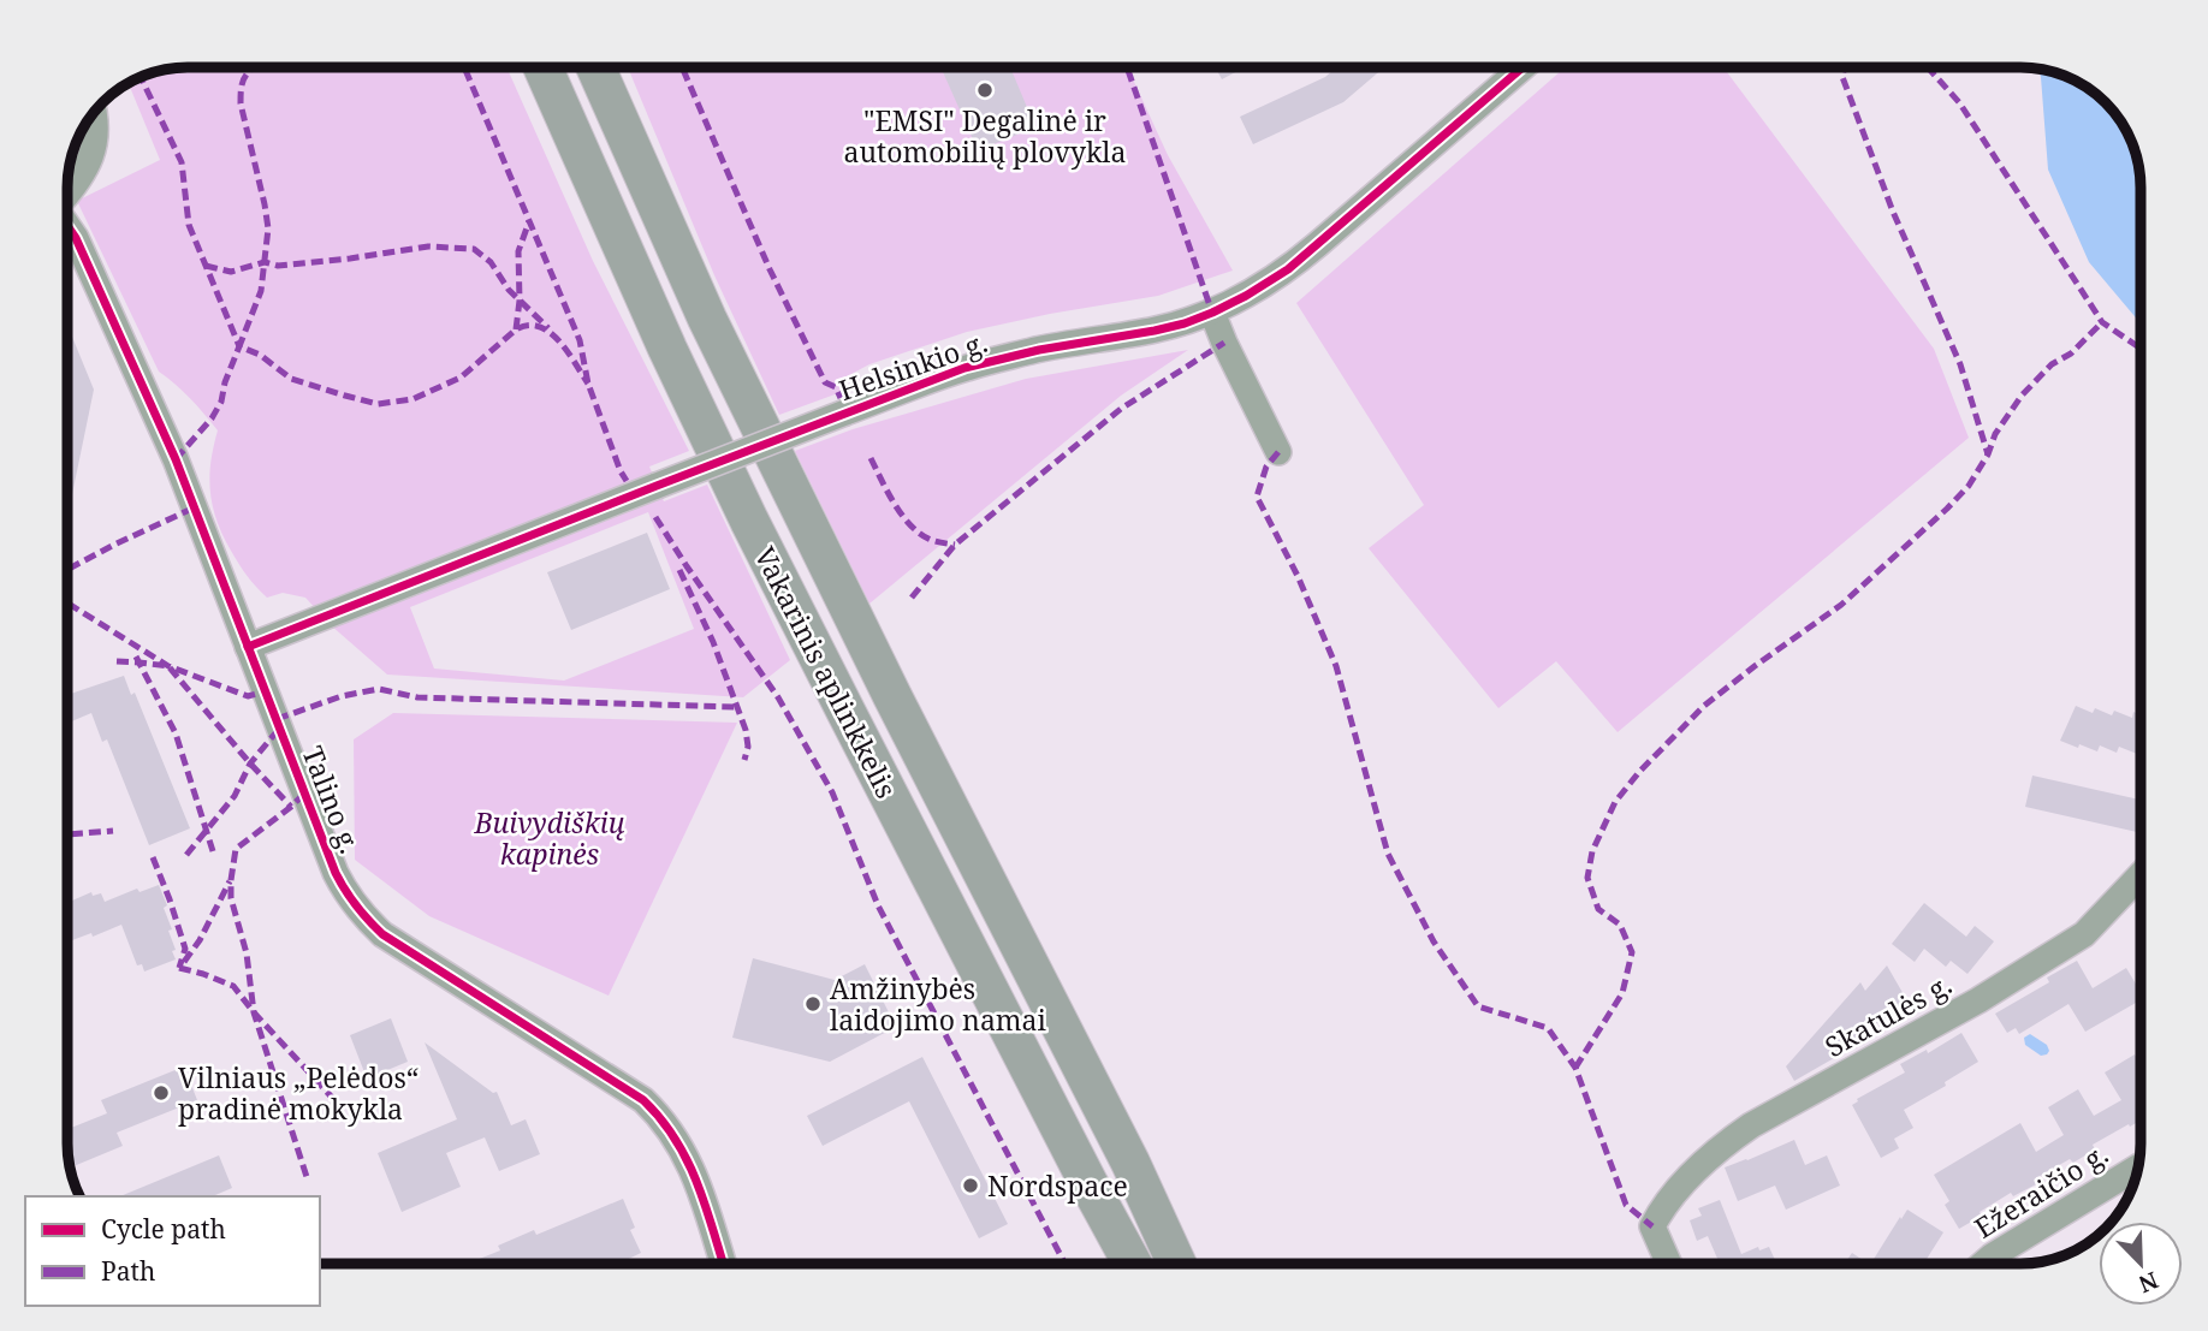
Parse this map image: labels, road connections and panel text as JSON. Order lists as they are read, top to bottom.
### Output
{
  "streets": {
    "highway": ["Vakarinis aplinkkelis"],
    "street": [
      "Helsinkio g.",
      "Talino g.",
      "Skatulės g.",
      "Ežeraičio g."
    ]
  },
  "crossings": [
    ["Helsinkio g.", "Talino g."]
  ],
  "parks": ["Buivydiškių kapinės"],
  "places": [
    "\"EMSI\" Degalinė ir automobilių plovykla",
    "Amžinybės laidojimo namai",
    "Vilniaus „Pelėdos“ pradinė mokykla",
    "Nordspace"
  ],
  "legend": ["Cycle path", "Path"],
  "north": "bottom right"
}
